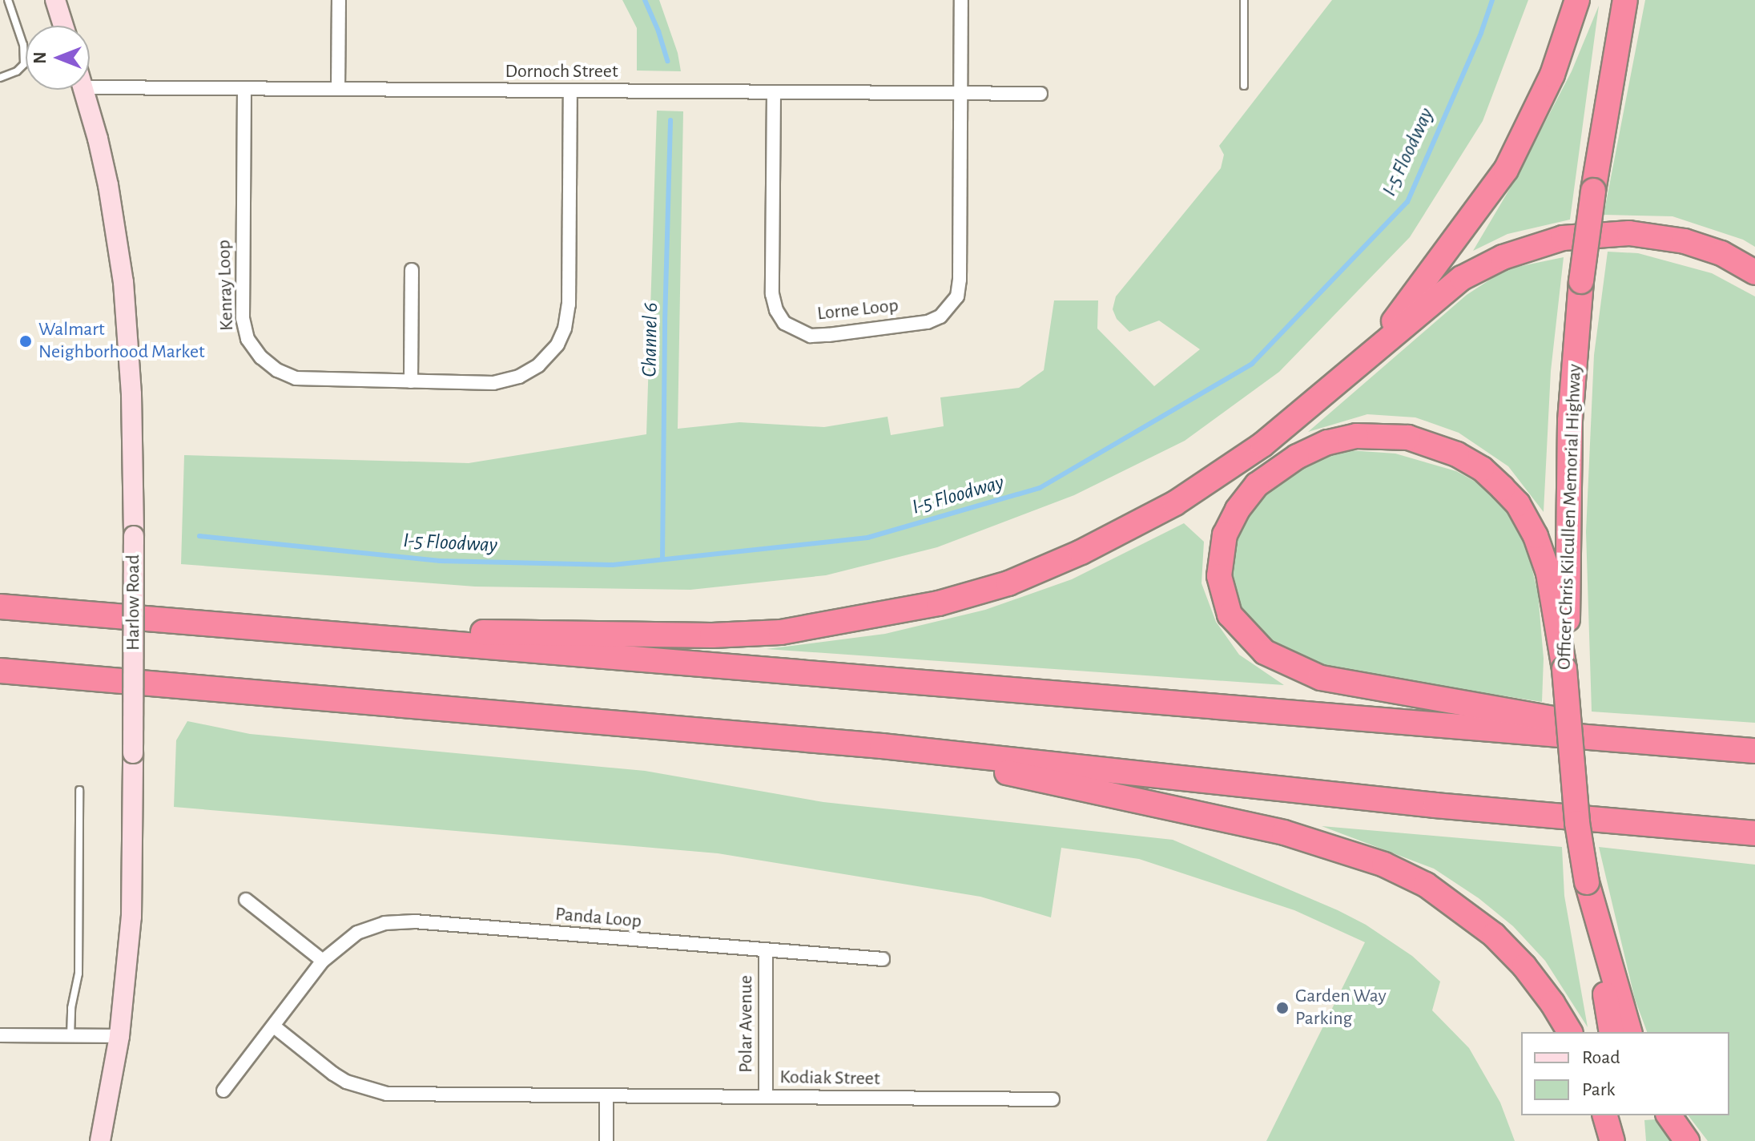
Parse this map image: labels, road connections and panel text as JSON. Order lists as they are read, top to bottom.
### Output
{
  "streets": {
    "highway": ["Officer Chris Kilcullen Memorial Highway"],
    "main road": ["Harlow Road"],
    "street": [
      "Dornoch Street",
      "Kenray Loop",
      "Lorne Loop",
      "Panda Loop",
      "Polar Avenue",
      "Kodiak Street"
    ]
  },
  "crossings": [
    ["Dornoch Street", "Kenray Loop"],
    ["Dornoch Street", "Lorne Loop"],
    ["Panda Loop", "Polar Avenue"],
    ["Panda Loop", "Kodiak Street"],
    ["Polar Avenue", "Kodiak Street"]
  ],
  "water": ["I-5 Floodway", "Channel 6"],
  "places": ["Walmart Neighborhood Market", "Garden Way Parking"],
  "legend": ["Road", "Park"],
  "north": "left"
}
